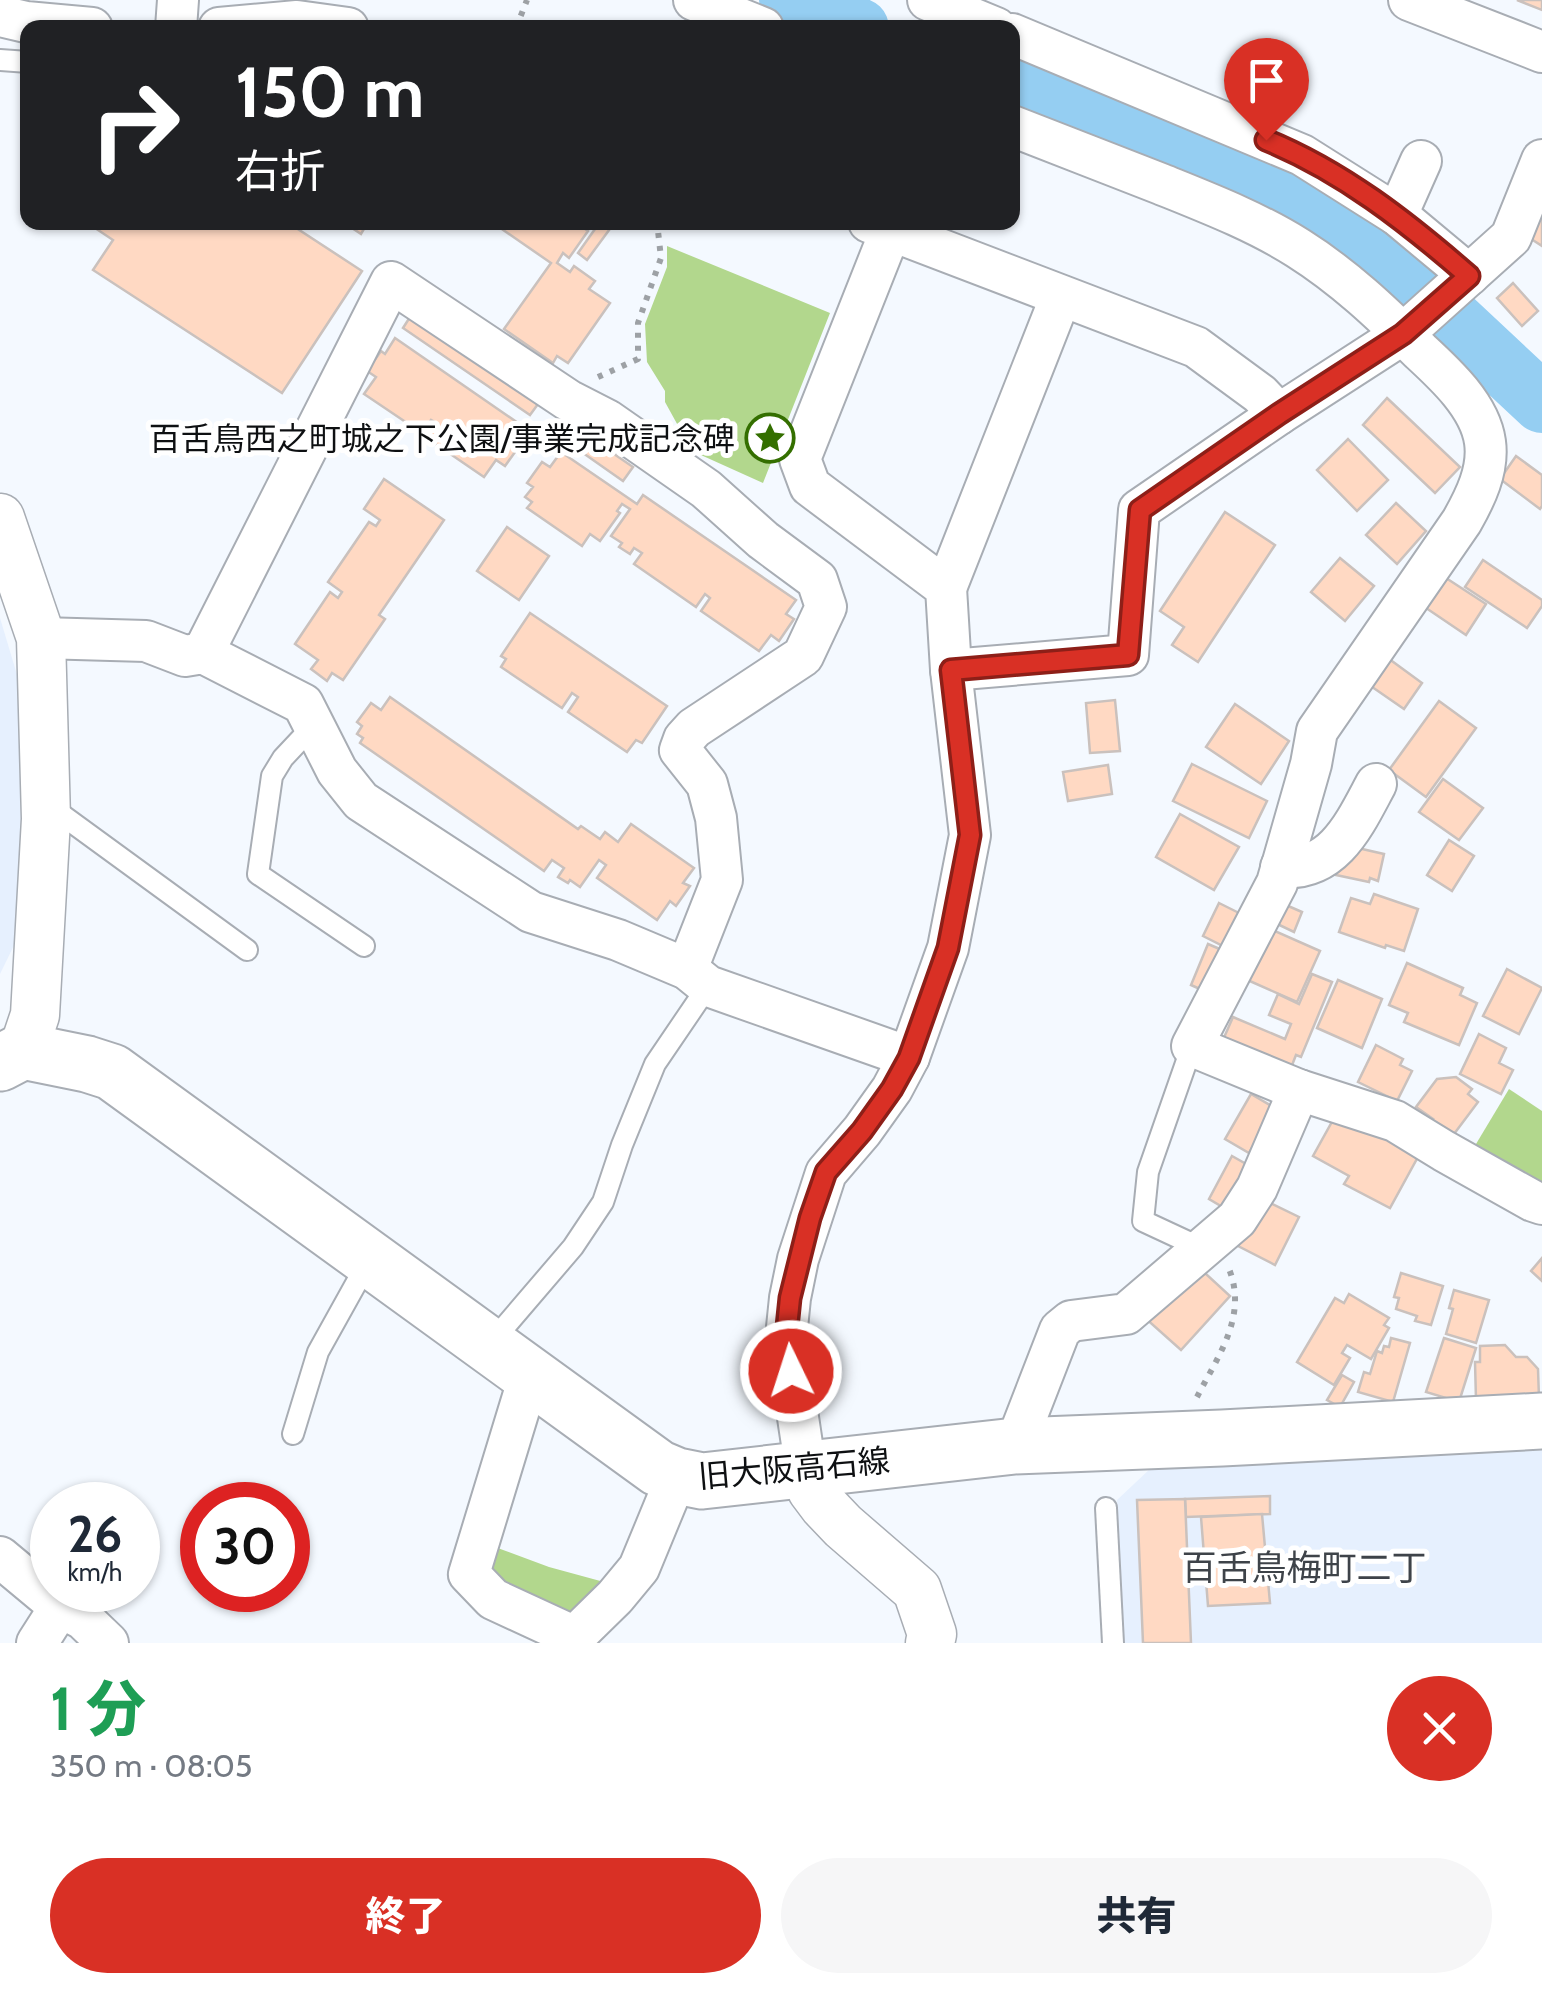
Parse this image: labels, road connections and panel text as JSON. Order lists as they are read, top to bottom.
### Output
{
  "streets": {
    "main road": ["旧大阪高石線"]
  },
  "districts": ["百舌鳥梅町二丁"],
  "places": {
    "place": ["百舌鳥西之町城之下公園/事業完成記念碑"]
  },
  "page": {
    "turn": ["150 m", "右折"],
    "speed": "26 km/h",
    "limit": "30",
    "heading": ["1 分", "350 m · 08:05"],
    "buttons": ["終了", "共有"]
  }
}
